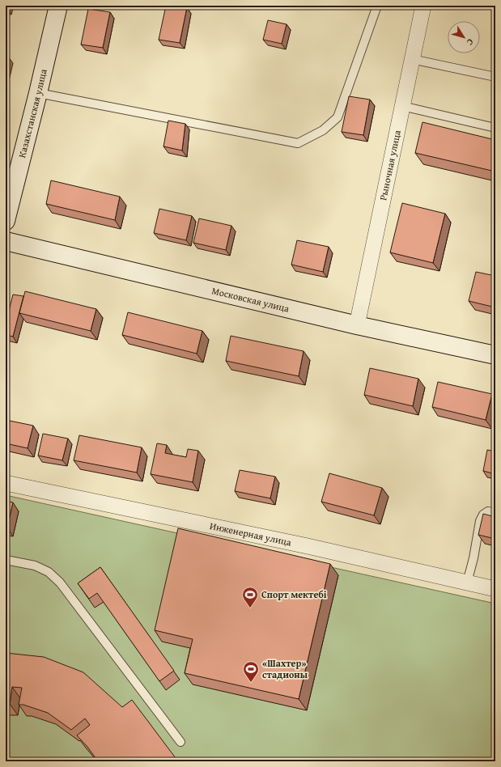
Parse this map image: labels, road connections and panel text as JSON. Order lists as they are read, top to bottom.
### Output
{
  "streets": {
    "street": [
      "Казахстанская улица",
      "Рыночная улица",
      "Московская улица",
      "Инженерная улица"
    ]
  },
  "crossings": [
    ["Рыночная улица", "Московская улица"]
  ],
  "places": {
    "sports": ["Спорт мектебі", "«Шахтер» стадионы"]
  },
  "north": "bottom right"
}
